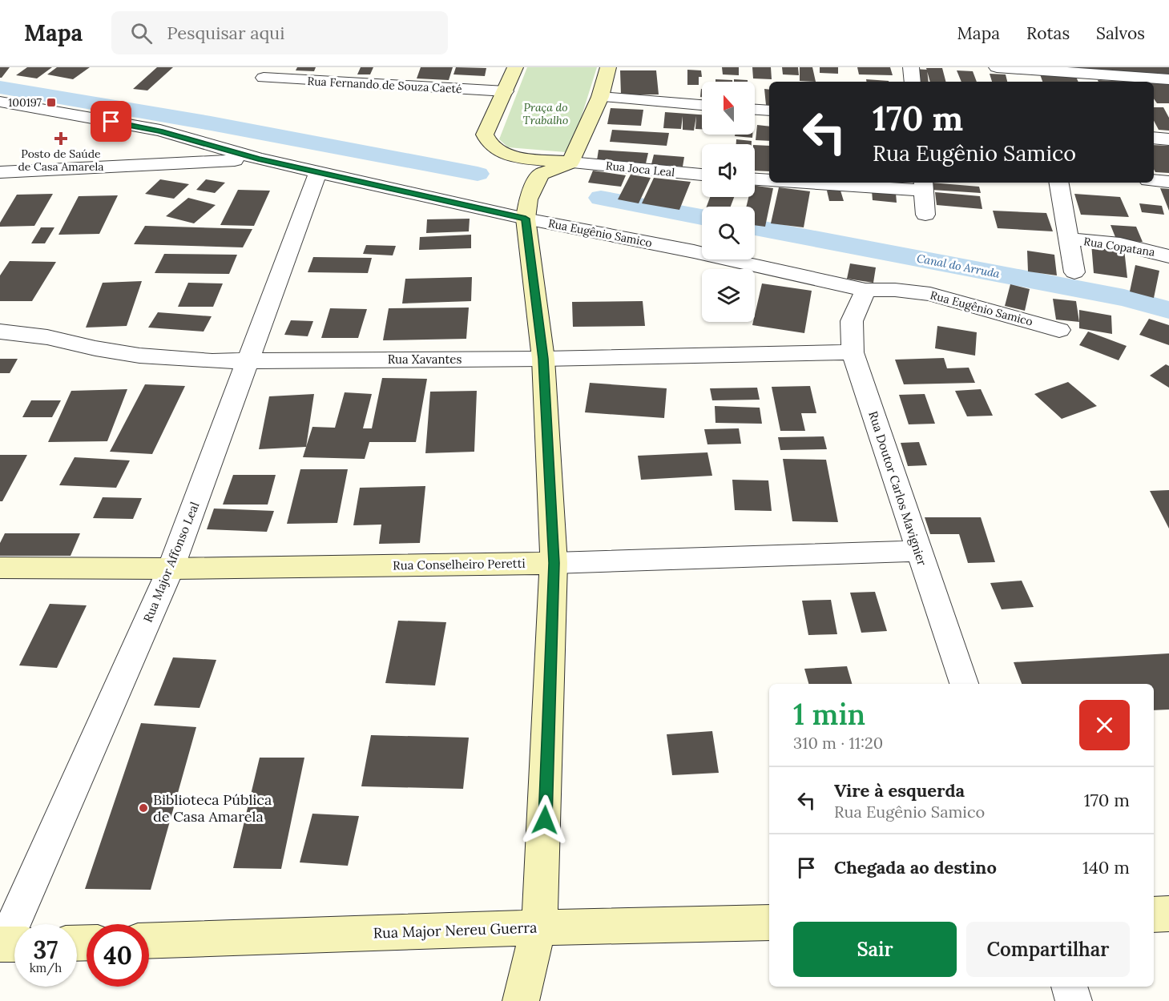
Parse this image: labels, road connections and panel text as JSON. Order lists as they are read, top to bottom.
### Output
{
  "streets": {
    "street": [
      "Rua Fernando de Souza Caeté",
      "Rua Joca Leal",
      "Rua Eugênio Samico",
      "Rua Copatana",
      "Rua Xavantes",
      "Rua Doutor Carlos Mavignier",
      "Rua Major Affonso Leal",
      "Rua Conselheiro Peretti",
      "Rua Major Nereu Guerra"
    ]
  },
  "crossings": [
    ["Rua Eugênio Samico", "Rua Doutor Carlos Mavignier"],
    ["Rua Eugênio Samico", "Rua Major Affonso Leal"],
    ["Rua Xavantes", "Rua Doutor Carlos Mavignier"],
    ["Rua Xavantes", "Rua Major Affonso Leal"],
    ["Rua Doutor Carlos Mavignier", "Rua Conselheiro Peretti"],
    ["Rua Major Affonso Leal", "Rua Conselheiro Peretti"]
  ],
  "water": ["Canal do Arruda"],
  "parks": ["Praça do Trabalho"],
  "places": {
    "transit": ["100197"],
    "health": ["Posto de Saúde de Casa Amarela"],
    "other": ["Biblioteca Pública de Casa Amarela"]
  },
  "north": "top",
  "page": {
    "header": "Mapa",
    "search": "Pesquisar aqui",
    "nav": ["Mapa", "Rotas", "Salvos"],
    "turn": ["170 m", "Rua Eugênio Samico"],
    "heading": ["1 min", "310 m · 11:20"],
    "list": [
      {
        "name": "Vire à esquerda",
        "note": "Rua Eugênio Samico",
        "value": "170 m"
      },
      {
        "name": "Chegada ao destino",
        "value": "140 m"
      }
    ],
    "buttons": ["Sair", "Compartilhar"],
    "speed": "37 km/h",
    "limit": "40"
  }
}
